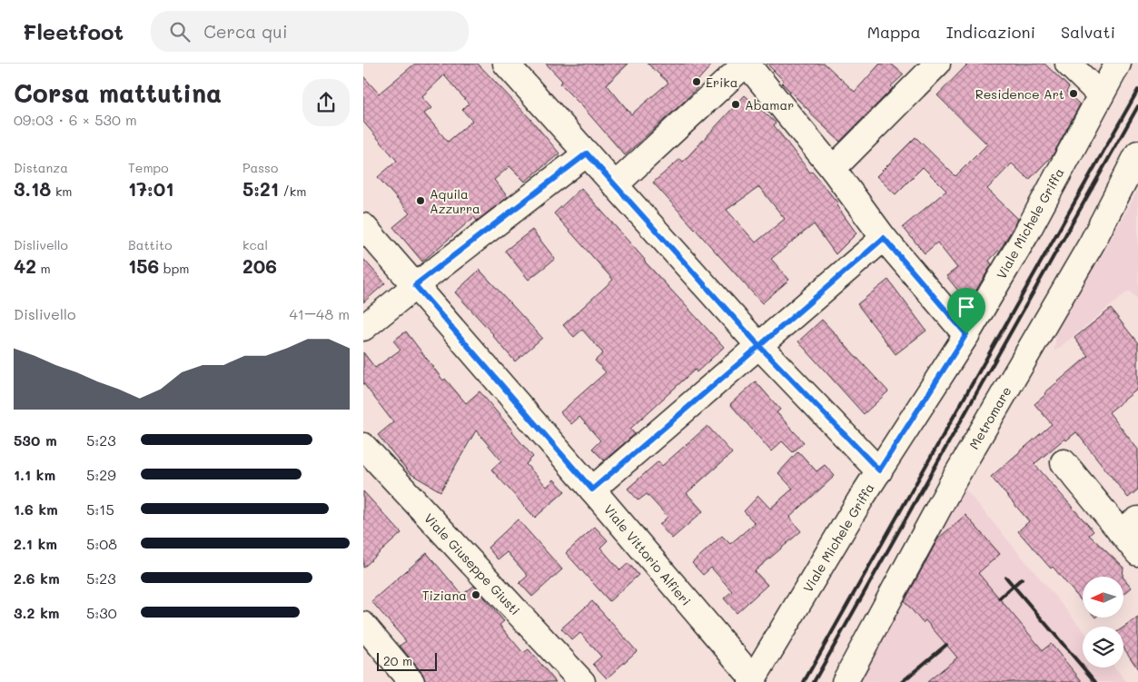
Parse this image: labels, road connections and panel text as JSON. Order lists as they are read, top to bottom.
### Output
{
  "streets": {
    "street": [
      "Viale Michele Griffa",
      "Metromare",
      "Viale Vittorio Alfieri",
      "Viale Giuseppe Giusti"
    ]
  },
  "crossings": [
    ["Viale Michele Griffa", "Viale Vittorio Alfieri"]
  ],
  "places": [
    "Erika",
    "Residence Art",
    "Abamar",
    "Aquila Azzurra",
    "Tiziana"
  ],
  "scale_bar": "20 m",
  "north": "left",
  "page": {
    "header": "Fleetfoot",
    "search": "Cerca qui",
    "nav": ["Mappa", "Indicazioni", "Salvati"],
    "heading": ["Corsa mattutina", "09:03 · 6 × 530 m"],
    "stats": [
      ["Distanza", "3.18 km"],
      ["Tempo", "17:01"],
      ["Passo", "5:21 /km"],
      ["Dislivello", "42 m"],
      ["Battito", "156 bpm"],
      ["kcal", "206"]
    ],
    "chart": ["Dislivello", "41–48 m"],
    "list": [
      {
        "name": "530 m",
        "note": "5:23"
      },
      {
        "name": "1.1 km",
        "note": "5:29"
      },
      {
        "name": "1.6 km",
        "note": "5:15"
      },
      {
        "name": "2.1 km",
        "note": "5:08"
      },
      {
        "name": "2.6 km",
        "note": "5:23"
      },
      {
        "name": "3.2 km",
        "note": "5:30"
      }
    ],
    "scale": "20 m"
  }
}
